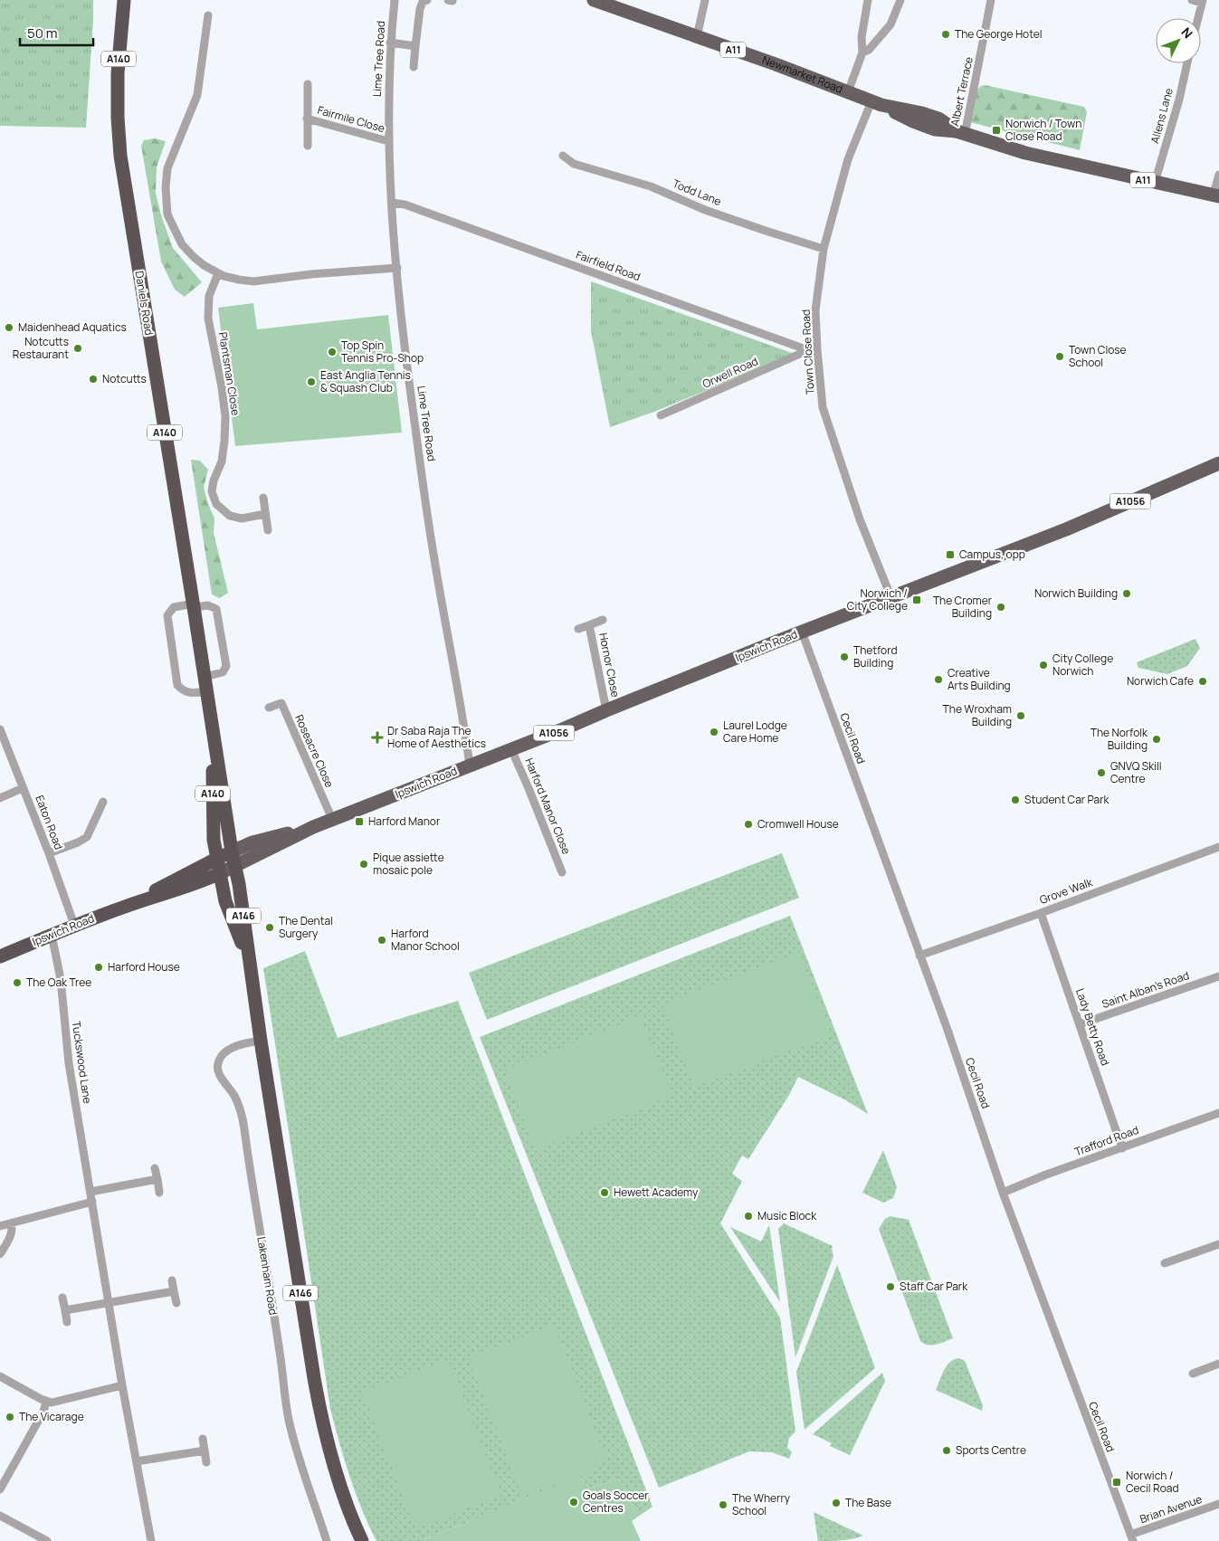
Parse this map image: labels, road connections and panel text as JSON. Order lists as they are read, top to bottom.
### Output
{
  "streets": {
    "highway": [
      "A140",
      "Daniels Road",
      "Ipswich Road",
      "A146"
    ],
    "main road": ["A11", "Newmarket Road", "A1056"],
    "street": [
      "Lime Tree Road",
      "Albert Terrace",
      "Allens Lane",
      "Fairmile Close",
      "Todd Lane",
      "Fairfield Road",
      "Town Close Road",
      "Orwell Road",
      "Plantsman Close",
      "Hornor Close",
      "Cecil Road",
      "Roseacre Close",
      "Harford Manor Close",
      "Eaton Road",
      "Grove Walk",
      "Saint Alban's Road",
      "Lady Betty Road",
      "Tuckswood Lane",
      "Trafford Road",
      "Lakenham Road",
      "Brian Avenue"
    ]
  },
  "crossings": [
    ["Lime Tree Road", "Fairmile Close"],
    ["Lime Tree Road", "Fairfield Road"],
    ["Lime Tree Road", "Ipswich Road"],
    ["Newmarket Road", "Albert Terrace"],
    ["Newmarket Road", "Allens Lane"],
    ["Newmarket Road", "Town Close Road"],
    ["Todd Lane", "Town Close Road"],
    ["Fairfield Road", "Town Close Road"],
    ["Fairfield Road", "Orwell Road"],
    ["Daniels Road", "Ipswich Road"],
    ["Daniels Road", "A146"],
    ["Town Close Road", "Orwell Road"],
    ["Town Close Road", "Ipswich Road"],
    ["Ipswich Road", "Hornor Close"],
    ["Ipswich Road", "Cecil Road"],
    ["Ipswich Road", "Roseacre Close"],
    ["Ipswich Road", "Harford Manor Close"],
    ["Ipswich Road", "Eaton Road"],
    ["Ipswich Road", "A146"],
    ["Ipswich Road", "Tuckswood Lane"],
    ["Cecil Road", "Grove Walk"],
    ["Cecil Road", "Trafford Road"],
    ["Cecil Road", "Brian Avenue"],
    ["Grove Walk", "Lady Betty Road"],
    ["A146", "Lakenham Road"],
    ["Saint Alban's Road", "Lady Betty Road"],
    ["Lady Betty Road", "Trafford Road"]
  ],
  "places": {
    "other": [
      "The George Hotel",
      "Maidenhead Aquatics",
      "Notcutts Restaurant",
      "Top Spin Tennis Pro-Shop",
      "Town Close School",
      "Notcutts",
      "East Anglia Tennis & Squash Club",
      "Norwich Building",
      "The Cromer Building",
      "Thetford Building",
      "City College Norwich",
      "Creative Arts Building",
      "Norwich Cafe",
      "The Wroxham Building",
      "Laurel Lodge Care Home",
      "The Norfolk Building",
      "GNVQ Skill Centre",
      "Student Car Park",
      "Cromwell House",
      "Pique assiette mosaic pole",
      "The Dental Surgery",
      "Harford Manor School",
      "Harford House",
      "The Oak Tree",
      "Hewett Academy",
      "Music Block",
      "Staff Car Park",
      "The Vicarage",
      "Sports Centre",
      "Goals Soccer Centres",
      "The Base",
      "The Wherry School"
    ],
    "transit": [
      "Norwich / Town Close Road",
      "Campus, opp",
      "Norwich / City College",
      "Harford Manor",
      "Norwich / Cecil Road"
    ],
    "health": ["Dr Saba Raja The Home of Aesthetics"]
  },
  "scale_bar": "50 m",
  "north": "top right"
}
